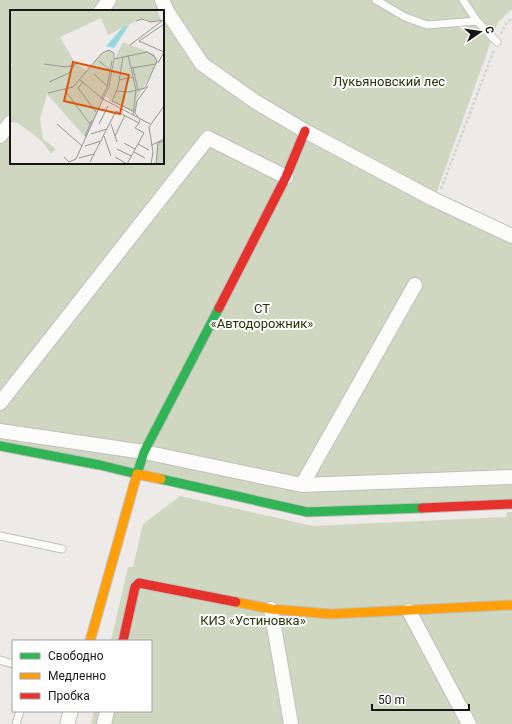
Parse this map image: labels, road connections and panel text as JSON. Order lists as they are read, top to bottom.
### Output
{
  "parks": ["Лукьяновский лес", "СТ «Автодорожник»", "КИЗ «Устиновка»"],
  "legend": ["Свободно", "Медленно", "Пробка"],
  "scale_bar": "50 m",
  "north": "right"
}
